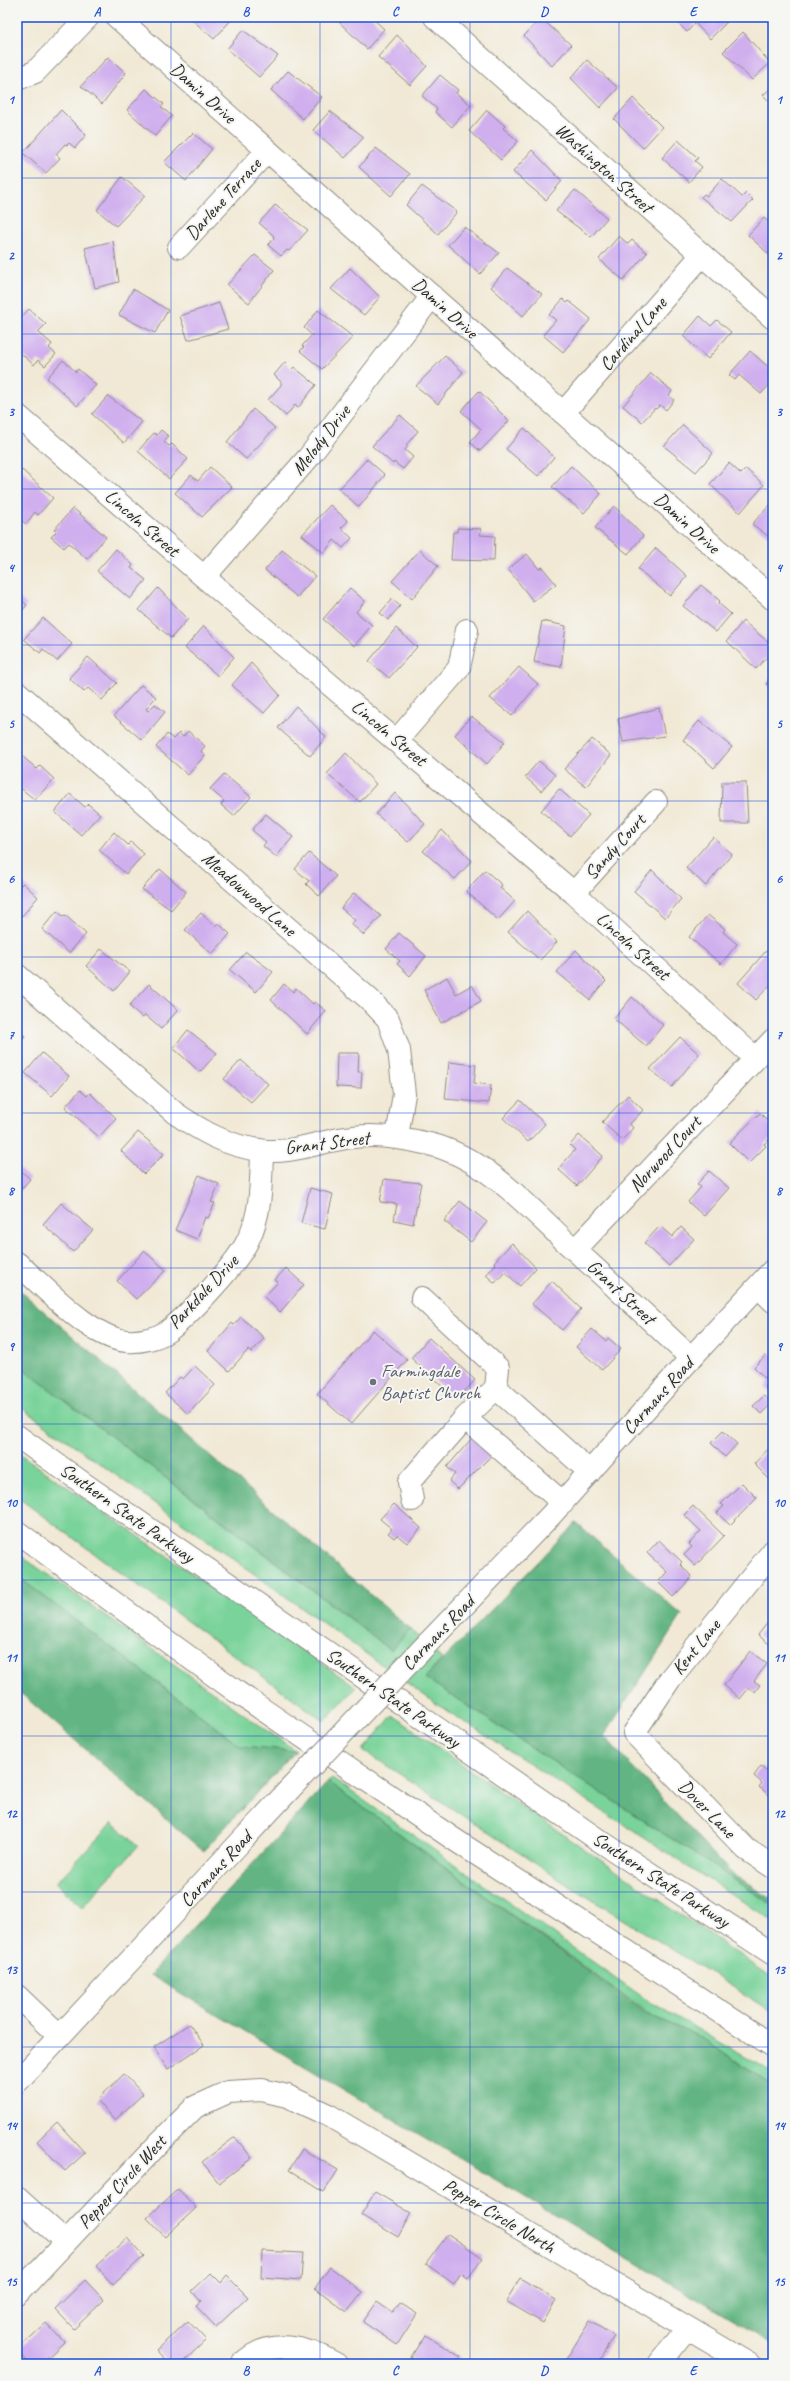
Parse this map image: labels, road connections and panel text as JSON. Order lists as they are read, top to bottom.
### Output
{
  "streets": {
    "main road": [
      "Damin Drive",
      "Washington Street",
      "Darlene Terrace",
      "Cardinal Lane",
      "Melody Drive",
      "Lincoln Street",
      "Sandy Court",
      "Meadowwood Lane",
      "Grant Street",
      "Norwood Court",
      "Parkdale Drive",
      "Carmans Road",
      "Southern State Parkway",
      "Kent Lane",
      "Dover Lane",
      "Pepper Circle West",
      "Pepper Circle North"
    ]
  },
  "crossings": [
    ["Damin Drive", "Darlene Terrace"],
    ["Damin Drive", "Cardinal Lane"],
    ["Damin Drive", "Melody Drive"],
    ["Washington Street", "Cardinal Lane"],
    ["Melody Drive", "Lincoln Street"],
    ["Lincoln Street", "Sandy Court"],
    ["Lincoln Street", "Norwood Court"],
    ["Meadowwood Lane", "Grant Street"],
    ["Grant Street", "Norwood Court"],
    ["Grant Street", "Parkdale Drive"],
    ["Grant Street", "Carmans Road"],
    ["Kent Lane", "Dover Lane"],
    ["Pepper Circle West", "Pepper Circle North"]
  ],
  "places": ["Farmingdale Baptist Church"],
  "grid": {
    "columns": [
      "A",
      "B",
      "C",
      "D",
      "E"
    ],
    "rows": [
      "1",
      "2",
      "3",
      "4",
      "5",
      "6",
      "7",
      "8",
      "9",
      "10",
      "11",
      "12",
      "13",
      "14",
      "15"
    ]
  }
}
